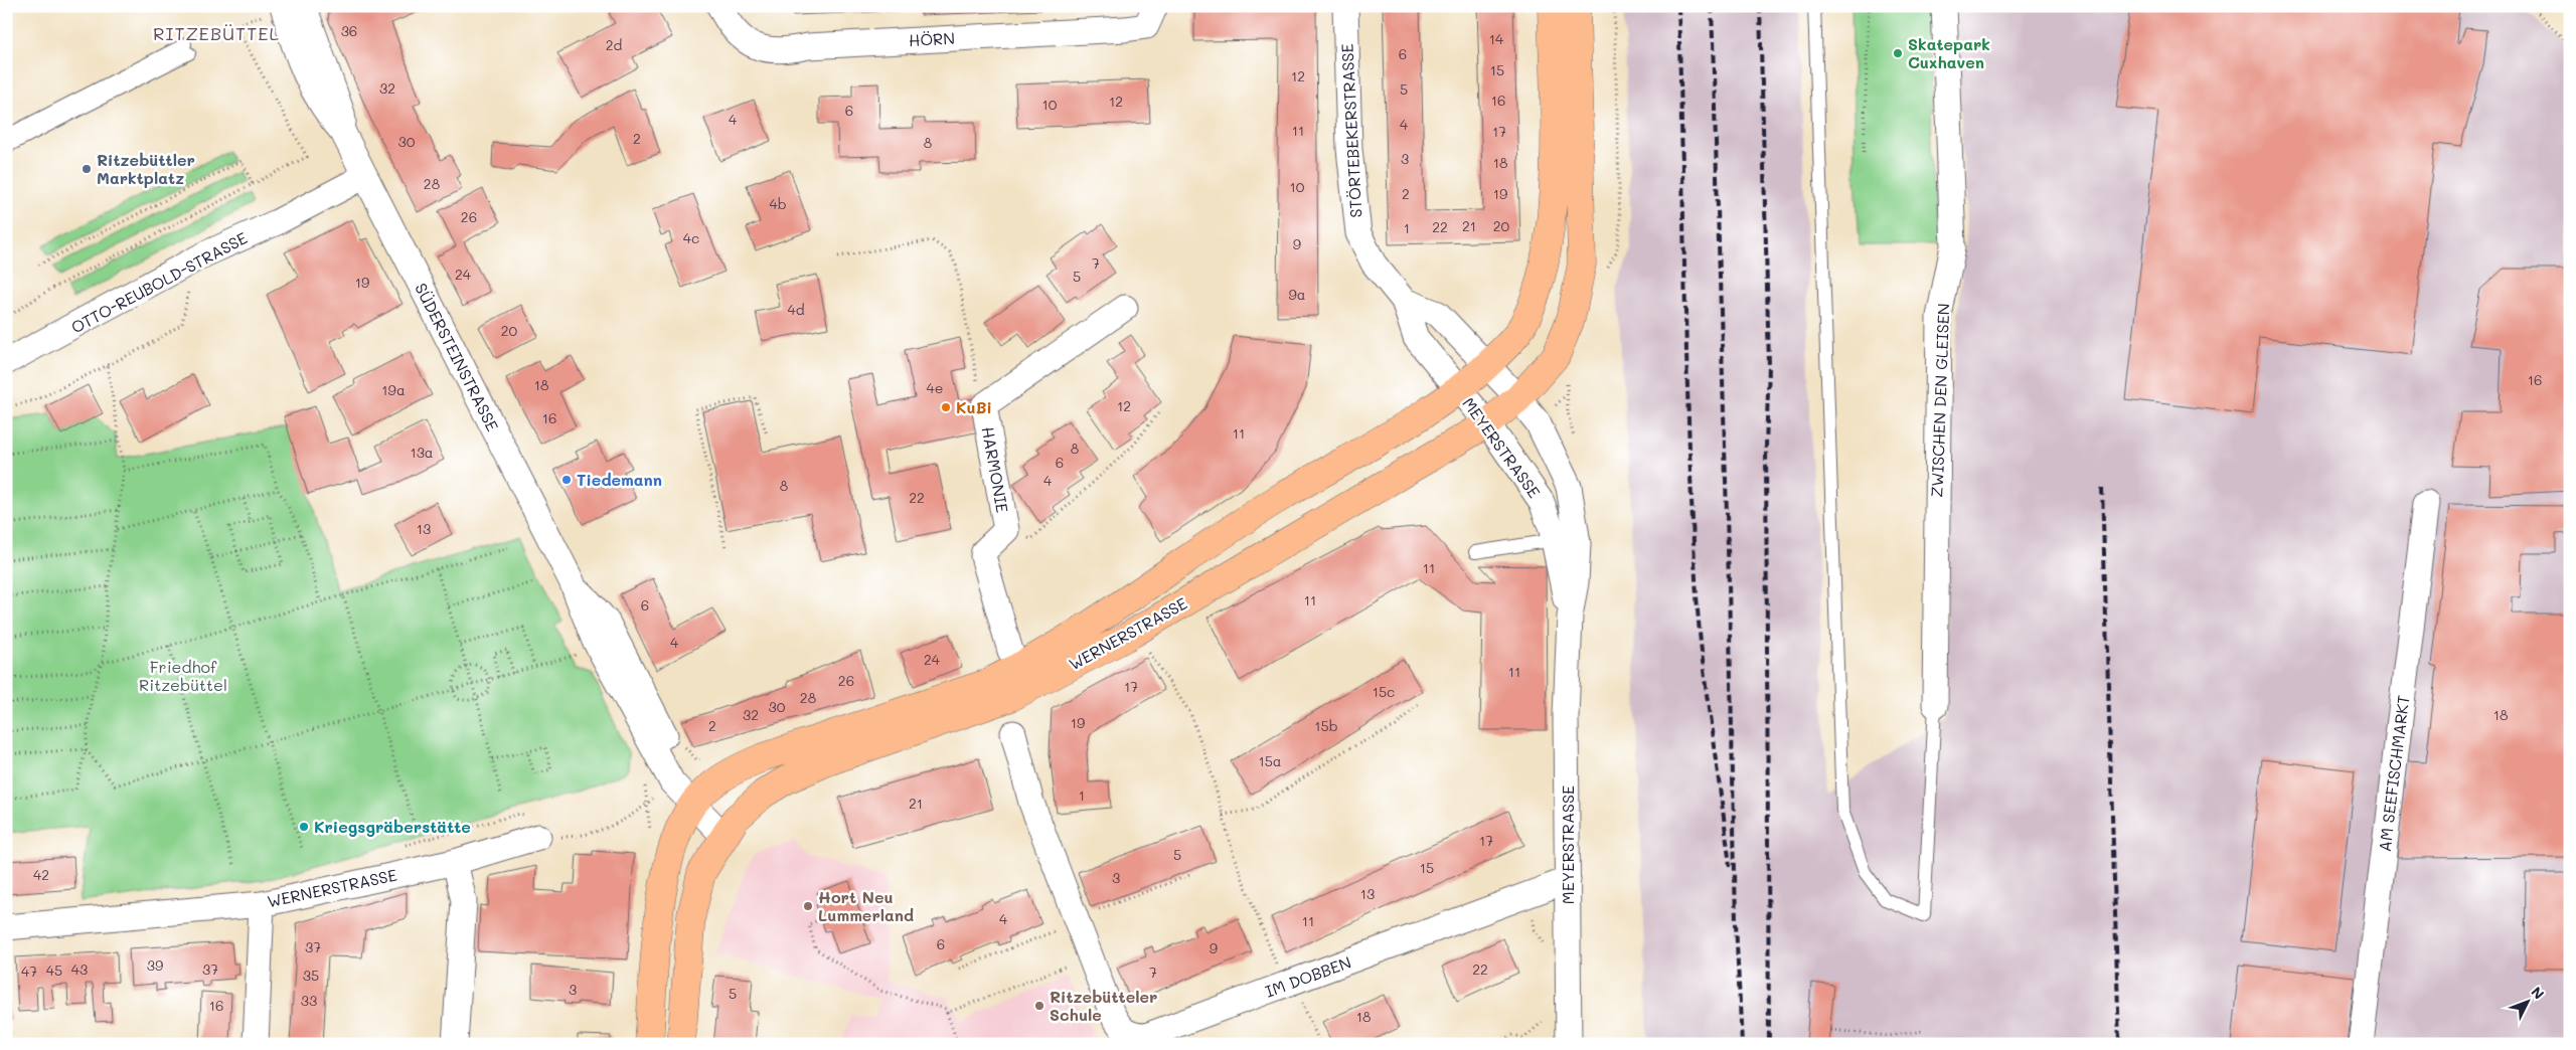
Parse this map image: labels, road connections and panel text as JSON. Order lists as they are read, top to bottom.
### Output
{
  "streets": {
    "main road": ["MEYERSTRASSE", "WERNERSTRASSE"],
    "street": [
      "HÖRN",
      "STÖRTEBEKERSTRASSE",
      "OTTO-REUBOLD-STRASSE",
      "SÜDERSTEINSTRASSE",
      "ZWISCHEN DEN GLEISEN",
      "HARMONIE",
      "AM SEEFISCHMARKT",
      "IM DOBBEN"
    ]
  },
  "crossings": [
    ["STÖRTEBEKERSTRASSE", "MEYERSTRASSE"],
    ["STÖRTEBEKERSTRASSE", "WERNERSTRASSE"],
    ["OTTO-REUBOLD-STRASSE", "SÜDERSTEINSTRASSE"],
    ["SÜDERSTEINSTRASSE", "WERNERSTRASSE"],
    ["MEYERSTRASSE", "WERNERSTRASSE"],
    ["MEYERSTRASSE", "IM DOBBEN"],
    ["HARMONIE", "WERNERSTRASSE"]
  ],
  "districts": ["RITZEBÜTTEL"],
  "parks": ["Friedhof Ritzebüttel"],
  "places": [
    "Skatepark Cuxhaven",
    "Ritzebüttler Marktplatz",
    "KuBi",
    "Tiedemann",
    "Kriegsgräberstätte",
    "Hort Neu Lummerland",
    "Ritzebütteler Schule"
  ],
  "house_numbers": [
    "36",
    "14",
    "2d",
    "6",
    "15",
    "12",
    "32",
    "5",
    "16",
    "12",
    "10",
    "6",
    "4",
    "4",
    "11",
    "17",
    "2",
    "30",
    "8",
    "3",
    "18",
    "28",
    "10",
    "2",
    "19",
    "4b",
    "26",
    "21",
    "20",
    "22",
    "1",
    "4c",
    "9",
    "7",
    "24",
    "5",
    "19",
    "9a",
    "4d",
    "20",
    "16",
    "18",
    "4e",
    "19a",
    "12",
    "16",
    "11",
    "8",
    "13a",
    "6",
    "4",
    "8",
    "22",
    "13",
    "11",
    "11",
    "6",
    "4",
    "24",
    "11",
    "26",
    "17",
    "15c",
    "28",
    "30",
    "32",
    "18",
    "19",
    "2",
    "15b",
    "15a",
    "1",
    "21",
    "17",
    "5",
    "15",
    "42",
    "3",
    "13",
    "4",
    "11",
    "6",
    "37",
    "9",
    "39",
    "43",
    "37",
    "22",
    "45",
    "47",
    "7",
    "35",
    "3",
    "5",
    "33",
    "16",
    "18"
  ],
  "north": "top right"
}
